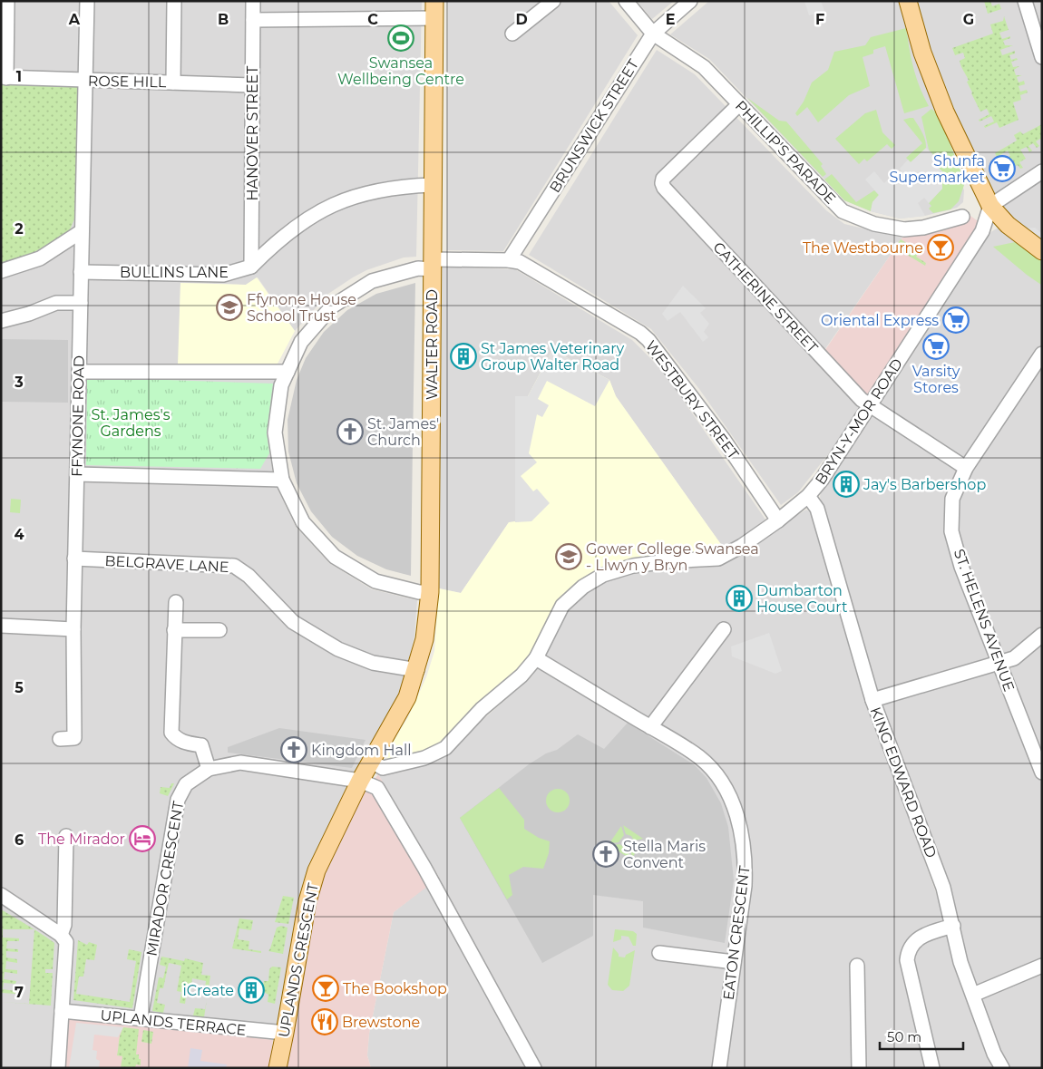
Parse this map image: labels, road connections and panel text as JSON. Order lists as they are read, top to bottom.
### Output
{
  "streets": {
    "main road": ["WALTER ROAD", "UPLANDS CRESCENT"],
    "street": [
      "ROSE HILL",
      "BRUNSWICK STREET",
      "HANOVER STREET",
      "PHILLIP'S PARADE",
      "BULLINS LANE",
      "CATHERINE STREET",
      "WESTBURY STREET",
      "FFYNONE ROAD",
      "BRYN-Y-MOR ROAD",
      "BELGRAVE LANE",
      "ST. HELENS AVENUE",
      "KING EDWARD ROAD",
      "MIRADOR CRESCENT",
      "EATON CRESCENT",
      "UPLANDS TERRACE"
    ]
  },
  "crossings": [
    ["ROSE HILL", "HANOVER STREET"],
    ["ROSE HILL", "FFYNONE ROAD"],
    ["BRUNSWICK STREET", "PHILLIP'S PARADE"],
    ["BRUNSWICK STREET", "WESTBURY STREET"],
    ["HANOVER STREET", "BULLINS LANE"],
    ["PHILLIP'S PARADE", "CATHERINE STREET"],
    ["BULLINS LANE", "WALTER ROAD"],
    ["BULLINS LANE", "FFYNONE ROAD"],
    ["CATHERINE STREET", "BRYN-Y-MOR ROAD"],
    ["CATHERINE STREET", "ST. HELENS AVENUE"],
    ["WALTER ROAD", "WESTBURY STREET"],
    ["WALTER ROAD", "BRYN-Y-MOR ROAD"],
    ["WALTER ROAD", "BELGRAVE LANE"],
    ["WALTER ROAD", "MIRADOR CRESCENT"],
    ["WALTER ROAD", "UPLANDS CRESCENT"],
    ["WESTBURY STREET", "BRYN-Y-MOR ROAD"],
    ["FFYNONE ROAD", "BELGRAVE LANE"],
    ["BRYN-Y-MOR ROAD", "KING EDWARD ROAD"],
    ["BRYN-Y-MOR ROAD", "EATON CRESCENT"],
    ["MIRADOR CRESCENT", "UPLANDS CRESCENT"],
    ["MIRADOR CRESCENT", "UPLANDS TERRACE"],
    ["UPLANDS CRESCENT", "UPLANDS TERRACE"]
  ],
  "parks": ["St. James's Gardens"],
  "places": {
    "sports": ["Swansea Wellbeing Centre"],
    "supermarket": ["Shunfa Supermarket", "Oriental Express", "Varsity Stores"],
    "bar": ["The Westbourne", "The Bookshop"],
    "school or university": ["Ffynone House School Trust", "Gower College Swansea - Llwyn y Bryn"],
    "building": [
      "St James Veterinary Group Walter Road",
      "Jay's Barbershop",
      "Dumbarton House Court",
      "iCreate"
    ],
    "church": ["St. James' Church", "Kingdom Hall", "Stella Maris Convent"],
    "hotel": ["The Mirador"],
    "restaurant": ["Brewstone"]
  },
  "scale_bar": "50 m",
  "grid": {
    "columns": [
      "A",
      "B",
      "C",
      "D",
      "E",
      "F",
      "G"
    ],
    "rows": [
      "1",
      "2",
      "3",
      "4",
      "5",
      "6",
      "7"
    ]
  }
}
